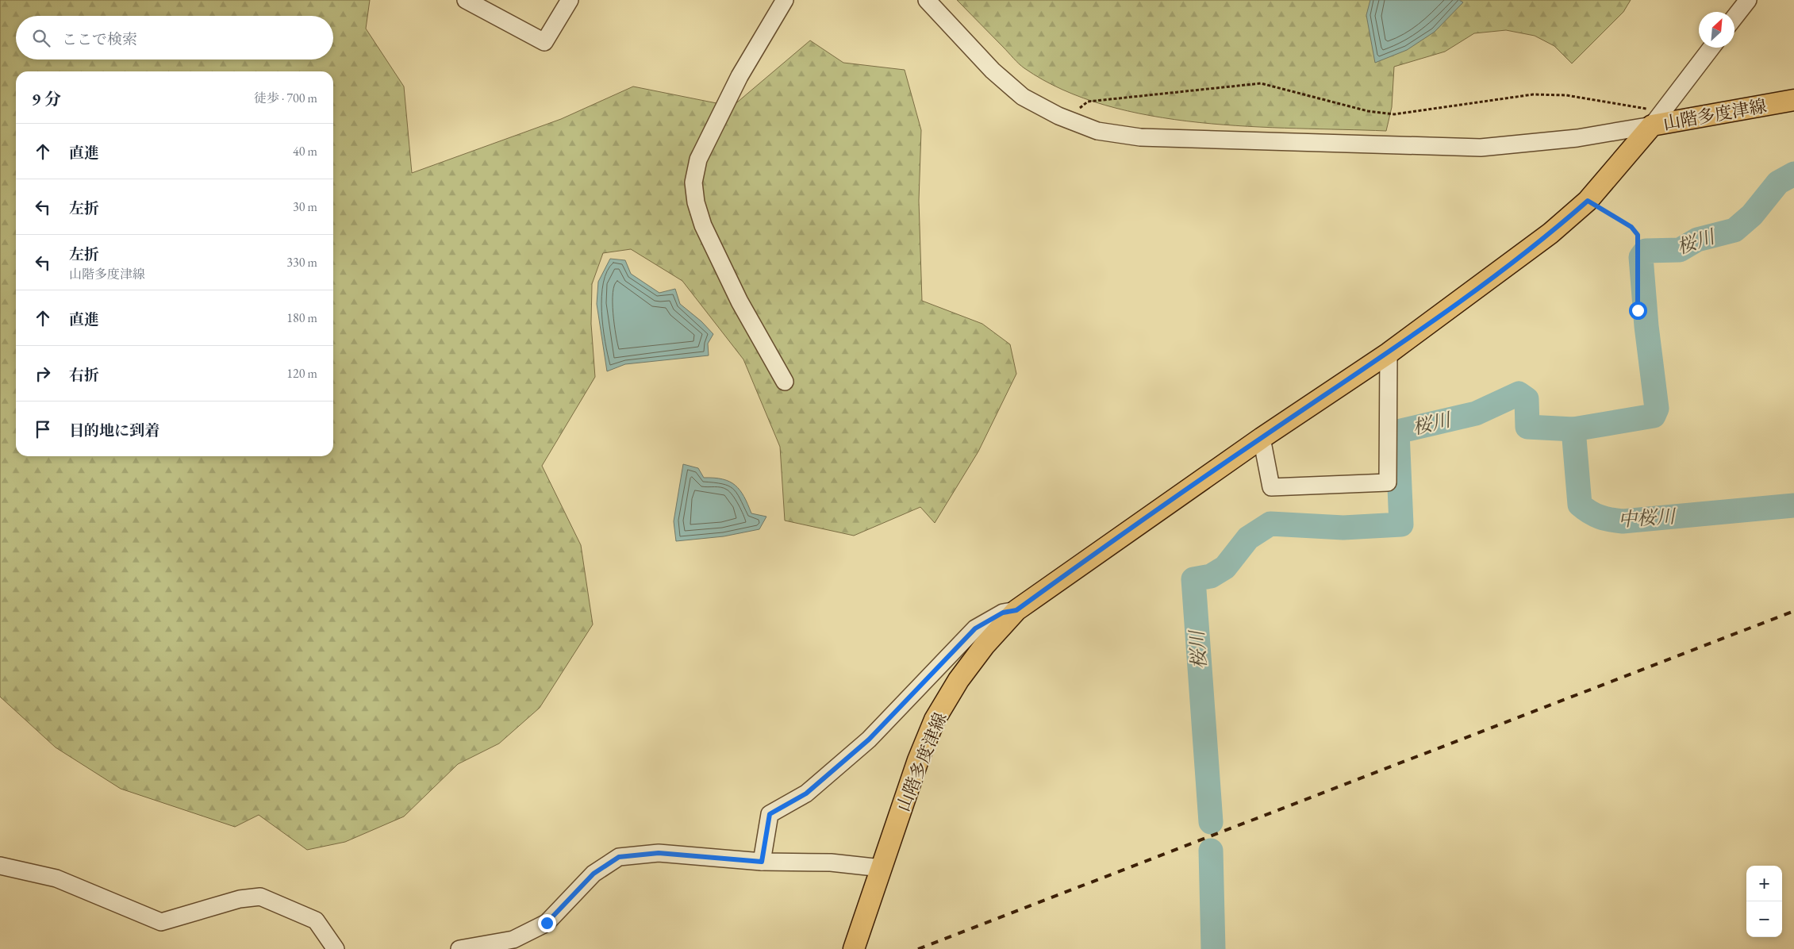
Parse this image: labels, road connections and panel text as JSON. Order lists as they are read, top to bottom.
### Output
{
  "streets": {
    "main road": ["山階多度津線"]
  },
  "water": ["桜川", "中桜川"],
  "north": "top right",
  "page": {
    "search": "ここで検索",
    "heading": ["9 分", "徒歩 · 700 m"],
    "list": [
      ["直進", "40 m"],
      ["左折", "30 m"],
      ["左折", "山階多度津線", "330 m"],
      ["直進", "180 m"],
      ["右折", "120 m"],
      "目的地に到着"
    ],
    "map_buttons": ["+", "−"]
  }
}
